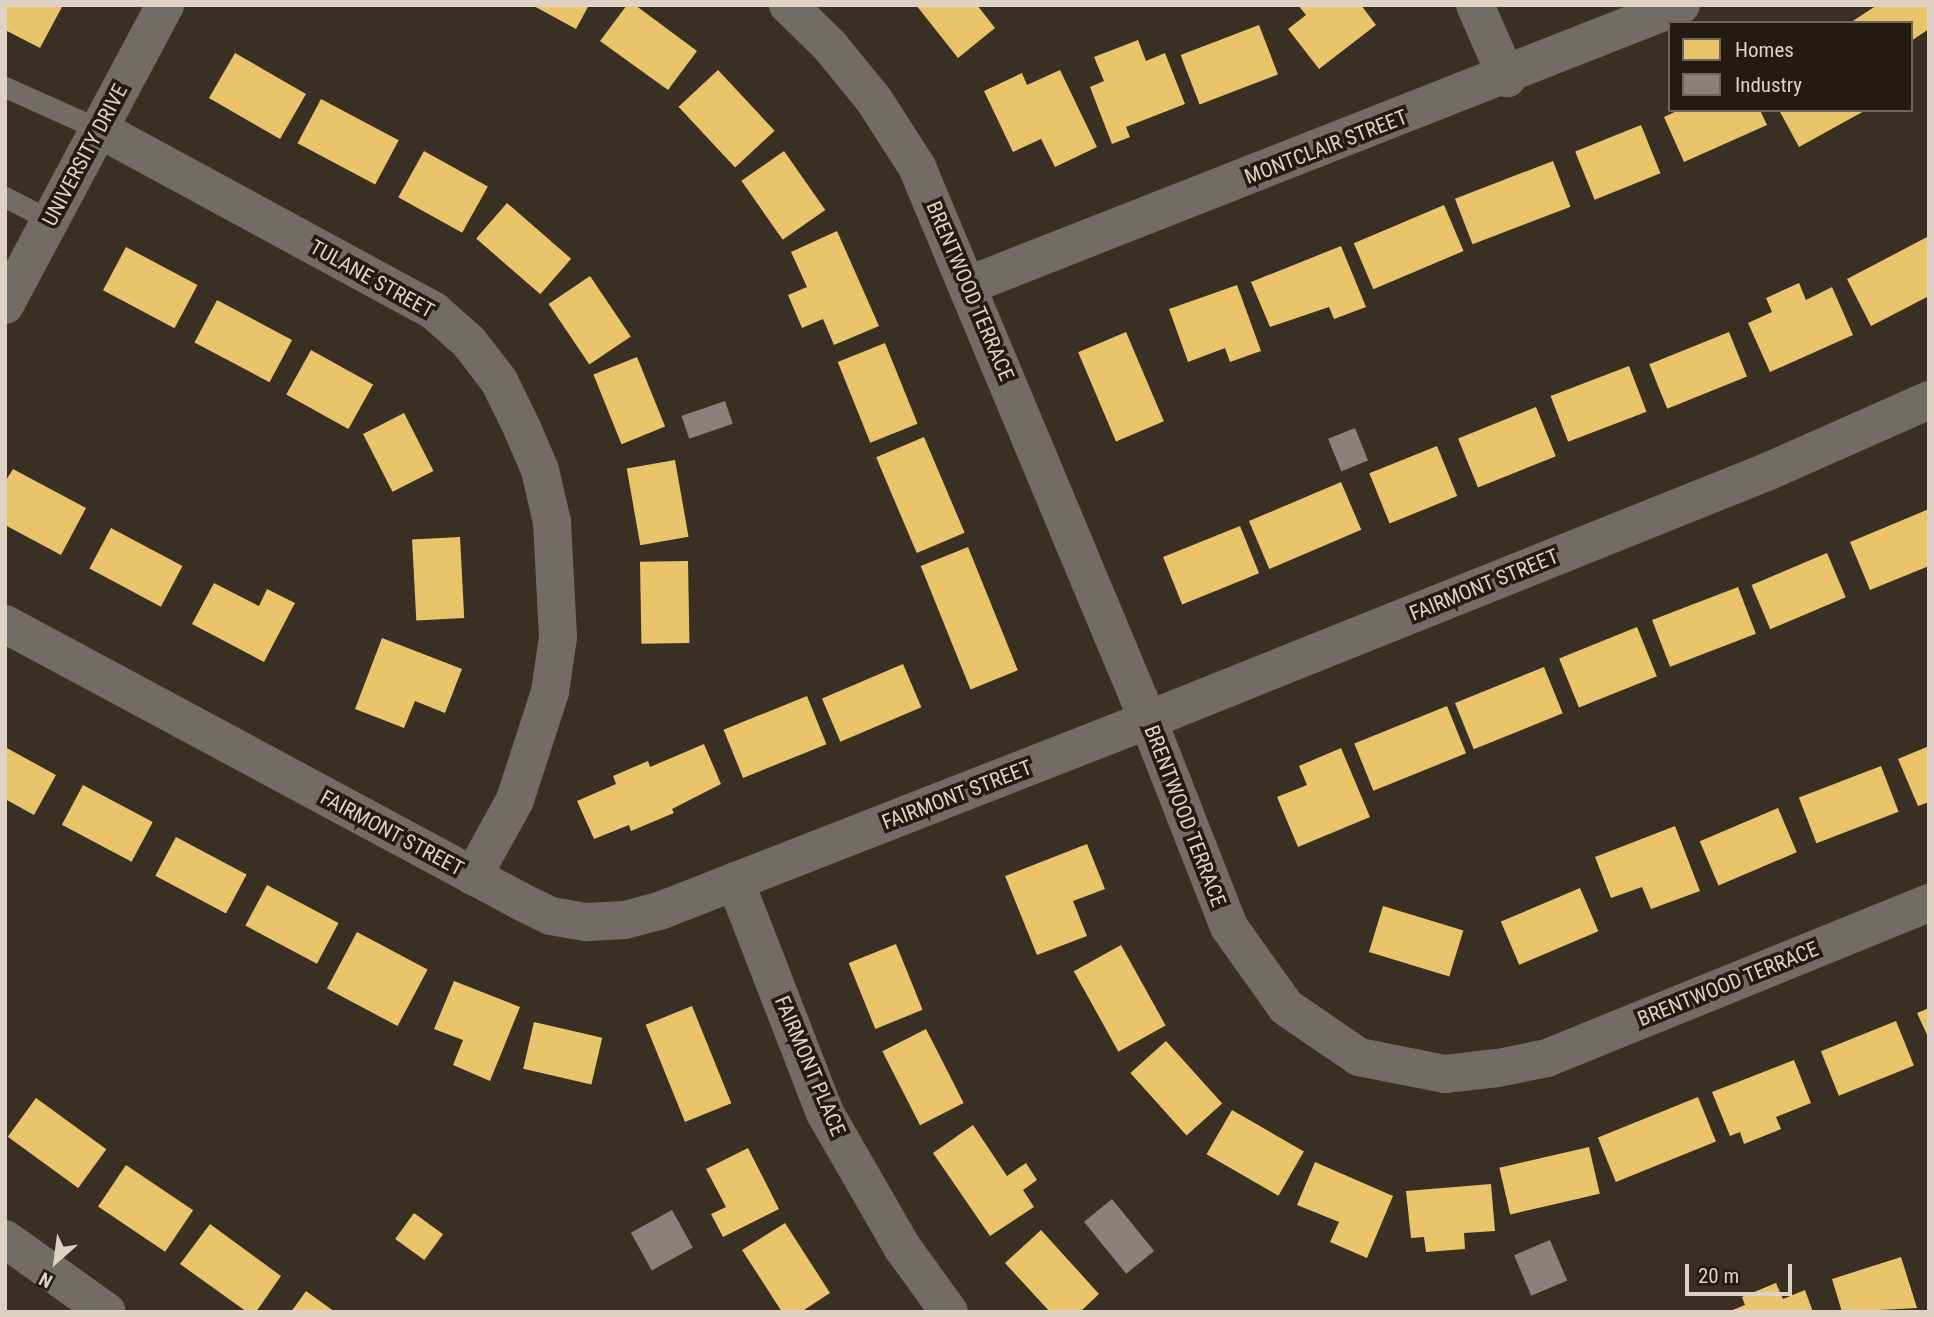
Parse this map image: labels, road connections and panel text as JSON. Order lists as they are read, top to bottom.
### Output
{
  "streets": {
    "street": [
      "MONTCLAIR STREET",
      "UNIVERSITY DRIVE",
      "TULANE STREET",
      "BRENTWOOD TERRACE",
      "FAIRMONT STREET",
      "FAIRMONT PLACE"
    ]
  },
  "crossings": [
    ["MONTCLAIR STREET", "BRENTWOOD TERRACE"],
    ["UNIVERSITY DRIVE", "TULANE STREET"],
    ["TULANE STREET", "FAIRMONT STREET"],
    ["BRENTWOOD TERRACE", "FAIRMONT STREET"],
    ["FAIRMONT STREET", "FAIRMONT PLACE"]
  ],
  "legend": ["Homes", "Industry"],
  "scale_bar": "20 m",
  "north": "bottom left"
}
